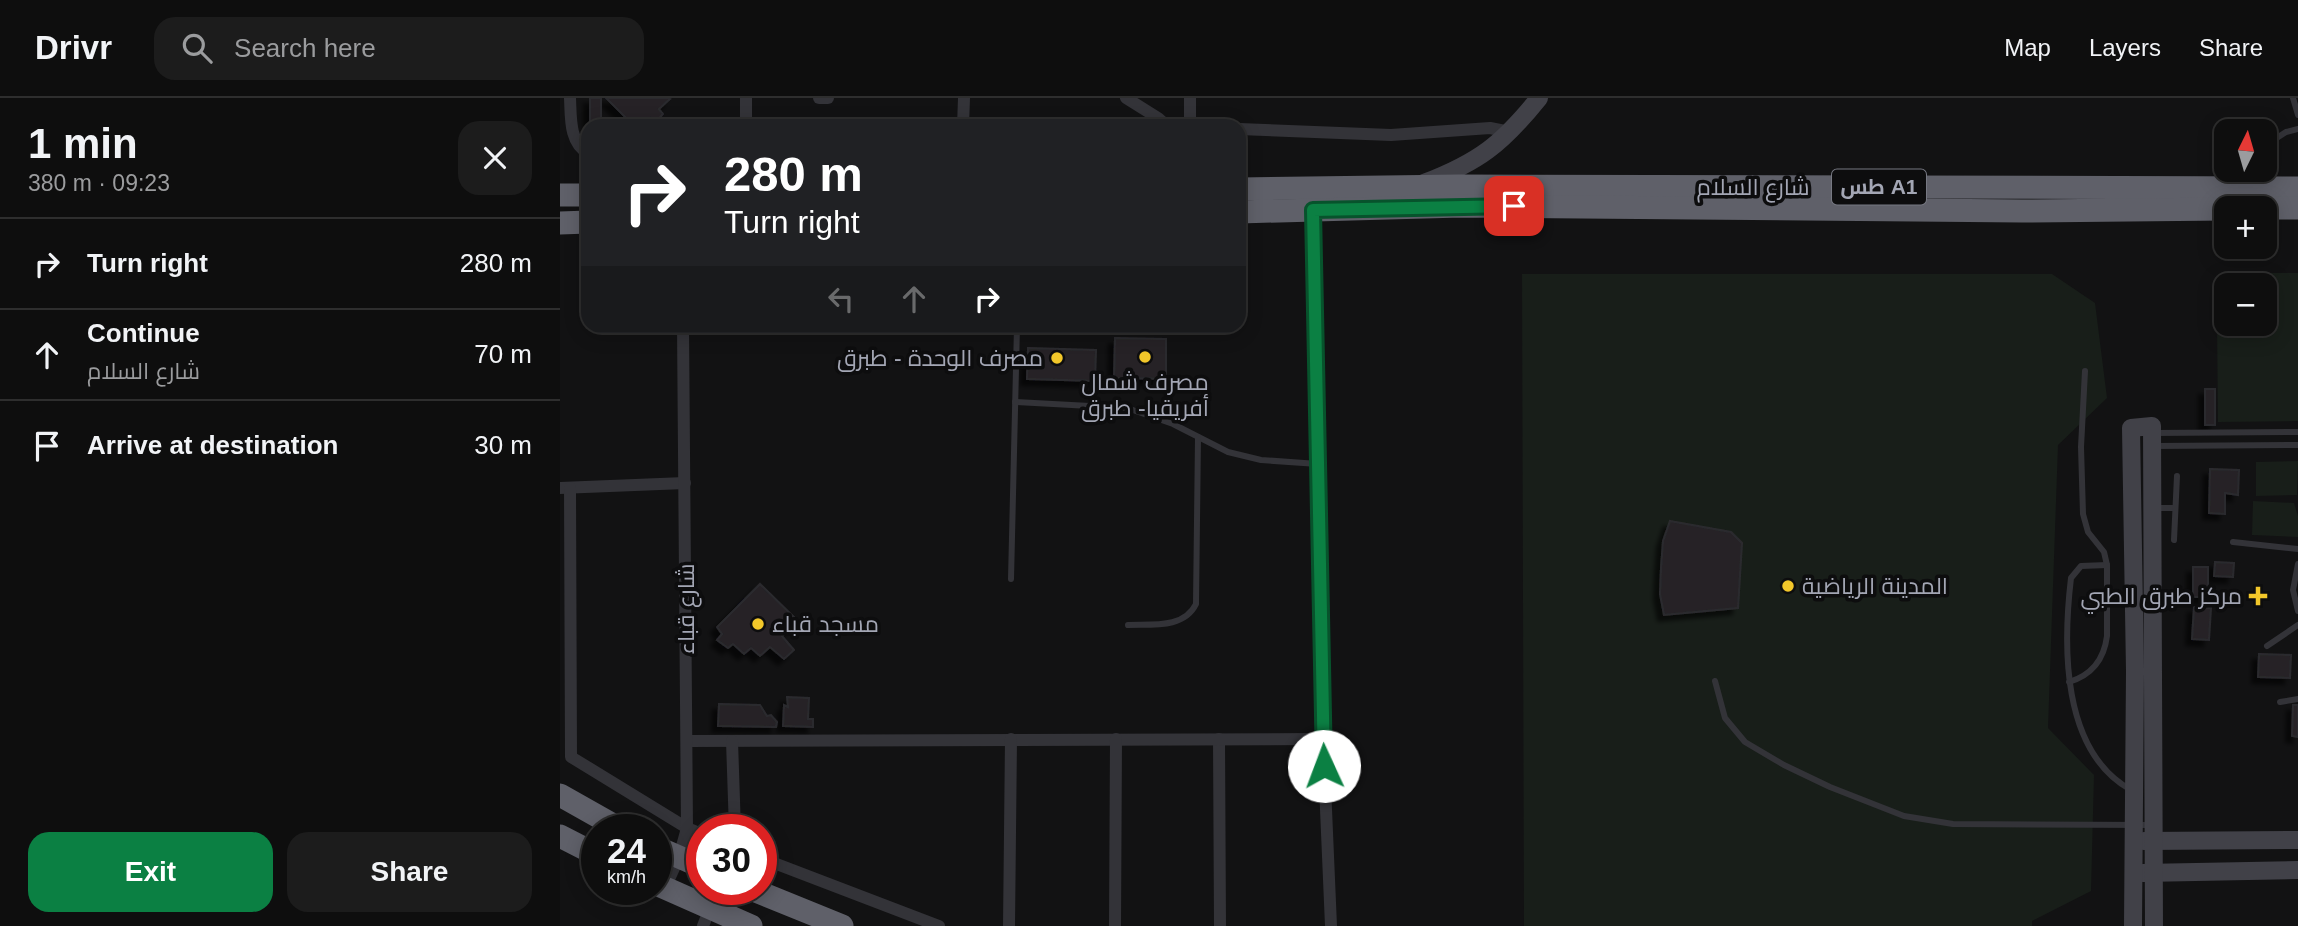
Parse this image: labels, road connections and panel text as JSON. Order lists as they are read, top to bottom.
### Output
{
  "streets": {
    "highway": ["شارع السلام", "طس A1"],
    "street": ["شارع قباء"]
  },
  "crossings": [
    ["شارع السلام", "طس A1"]
  ],
  "places": {
    "other": [
      "مصرف شمال أفريقيا- طبرق",
      "مصرف الوحدة - طبرق",
      "المدينة الرياضية",
      "مسجد قباء"
    ],
    "health": ["مركز طبرق الطبي"]
  },
  "north": "top",
  "page": {
    "header": "Drivr",
    "search": "Search here",
    "nav": ["Map", "Layers", "Share"],
    "heading": ["1 min", "380 m · 09:23"],
    "map_buttons": ["+", "−"],
    "turn": ["280 m", "Turn right"],
    "list": [
      {
        "name": "Turn right",
        "value": "280 m"
      },
      {
        "name": "Continue",
        "note": "شارع السلام",
        "value": "70 m"
      },
      {
        "name": "Arrive at destination",
        "value": "30 m"
      }
    ],
    "speed": "24 km/h",
    "limit": "30",
    "buttons": ["Exit", "Share"]
  }
}
